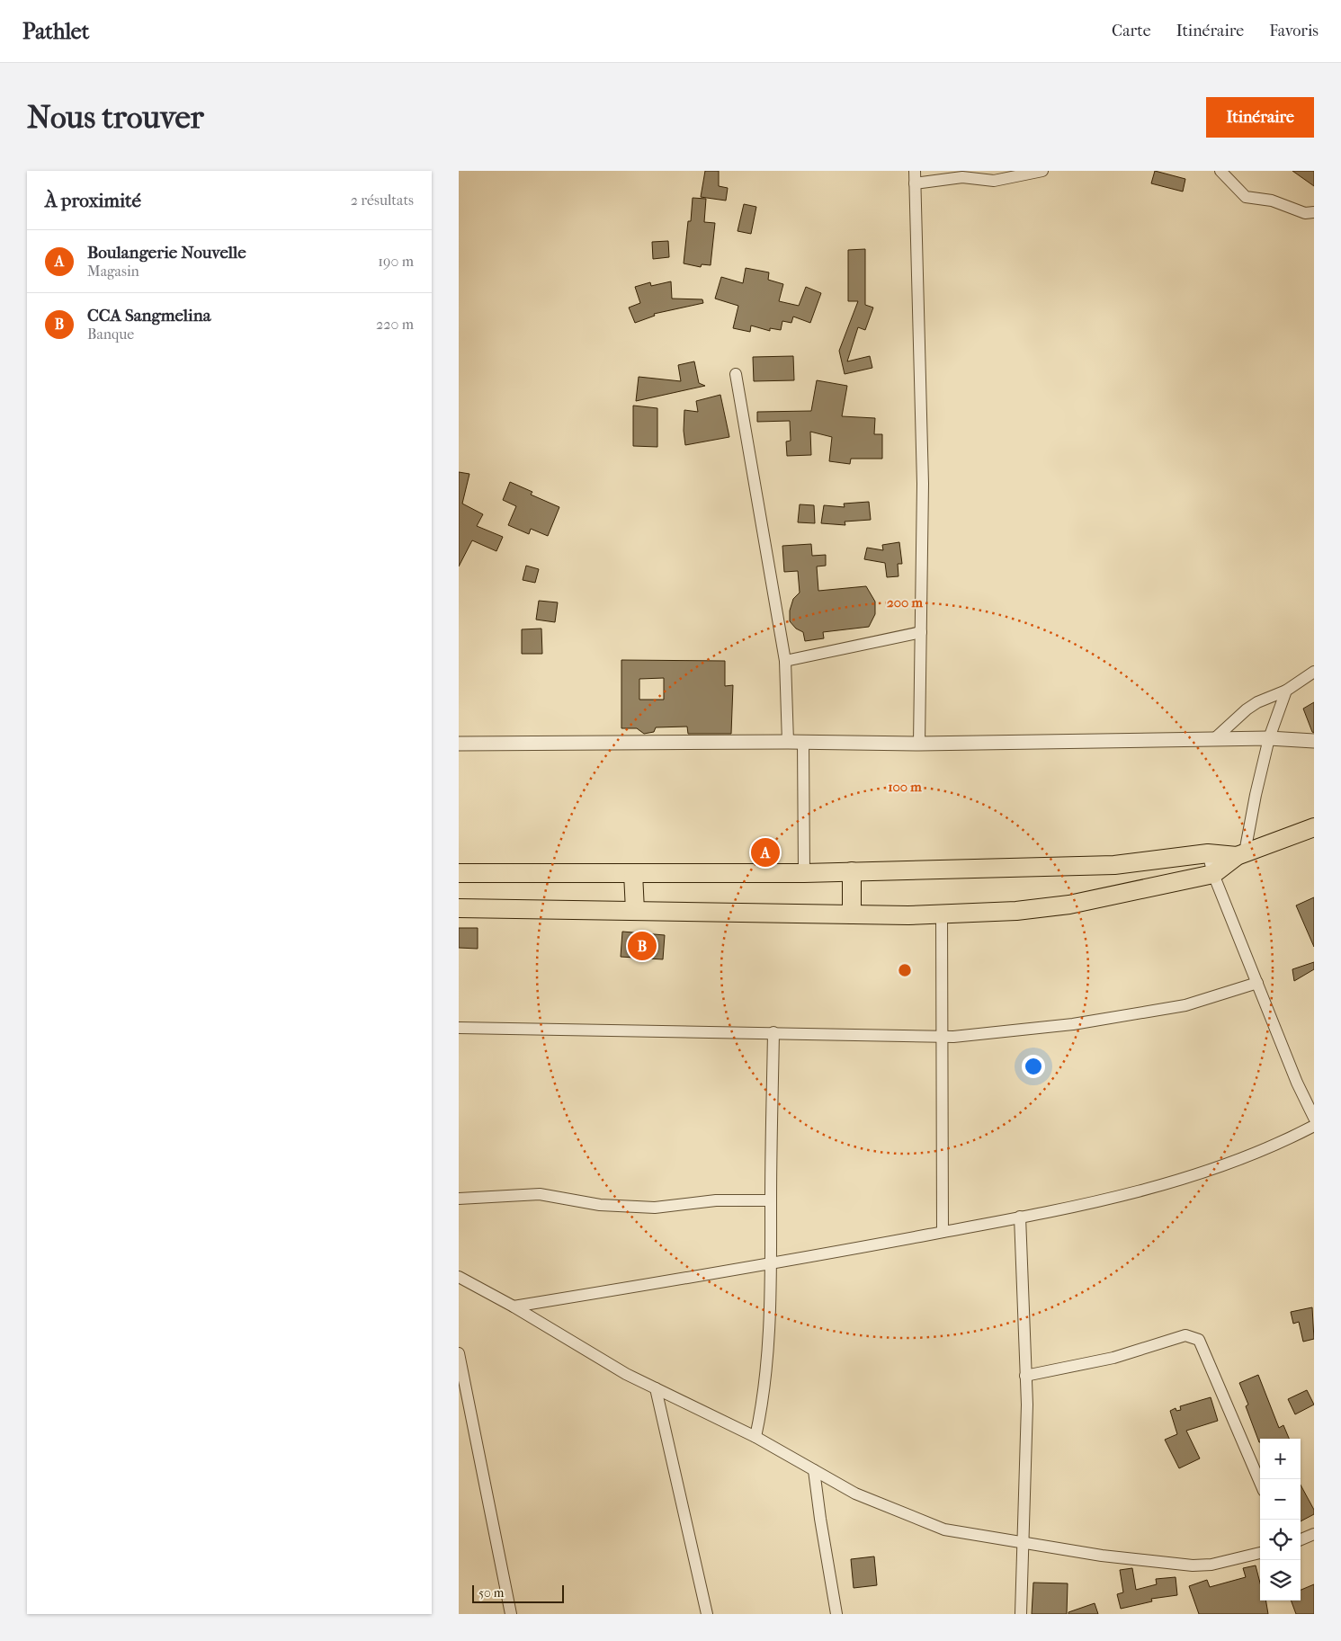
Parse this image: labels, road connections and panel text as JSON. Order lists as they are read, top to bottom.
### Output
{
  "scale_bar": "50 m",
  "page": {
    "header": "Pathlet",
    "nav": ["Carte", "Itinéraire", "Favoris"],
    "buttons": "Itinéraire",
    "title": "Nous trouver",
    "heading": ["À proximité", "2 résultats"],
    "list": [
      {
        "mark": "A",
        "name": "Boulangerie Nouvelle",
        "note": "Magasin",
        "value": "190 m"
      },
      {
        "mark": "B",
        "name": "CCA Sangmelina",
        "note": "Banque",
        "value": "220 m"
      }
    ],
    "pins": ["A", "B"],
    "map_buttons": ["+", "−"],
    "scale": "50 m"
  },
  "rings": ["200 m", "100 m"]
}
